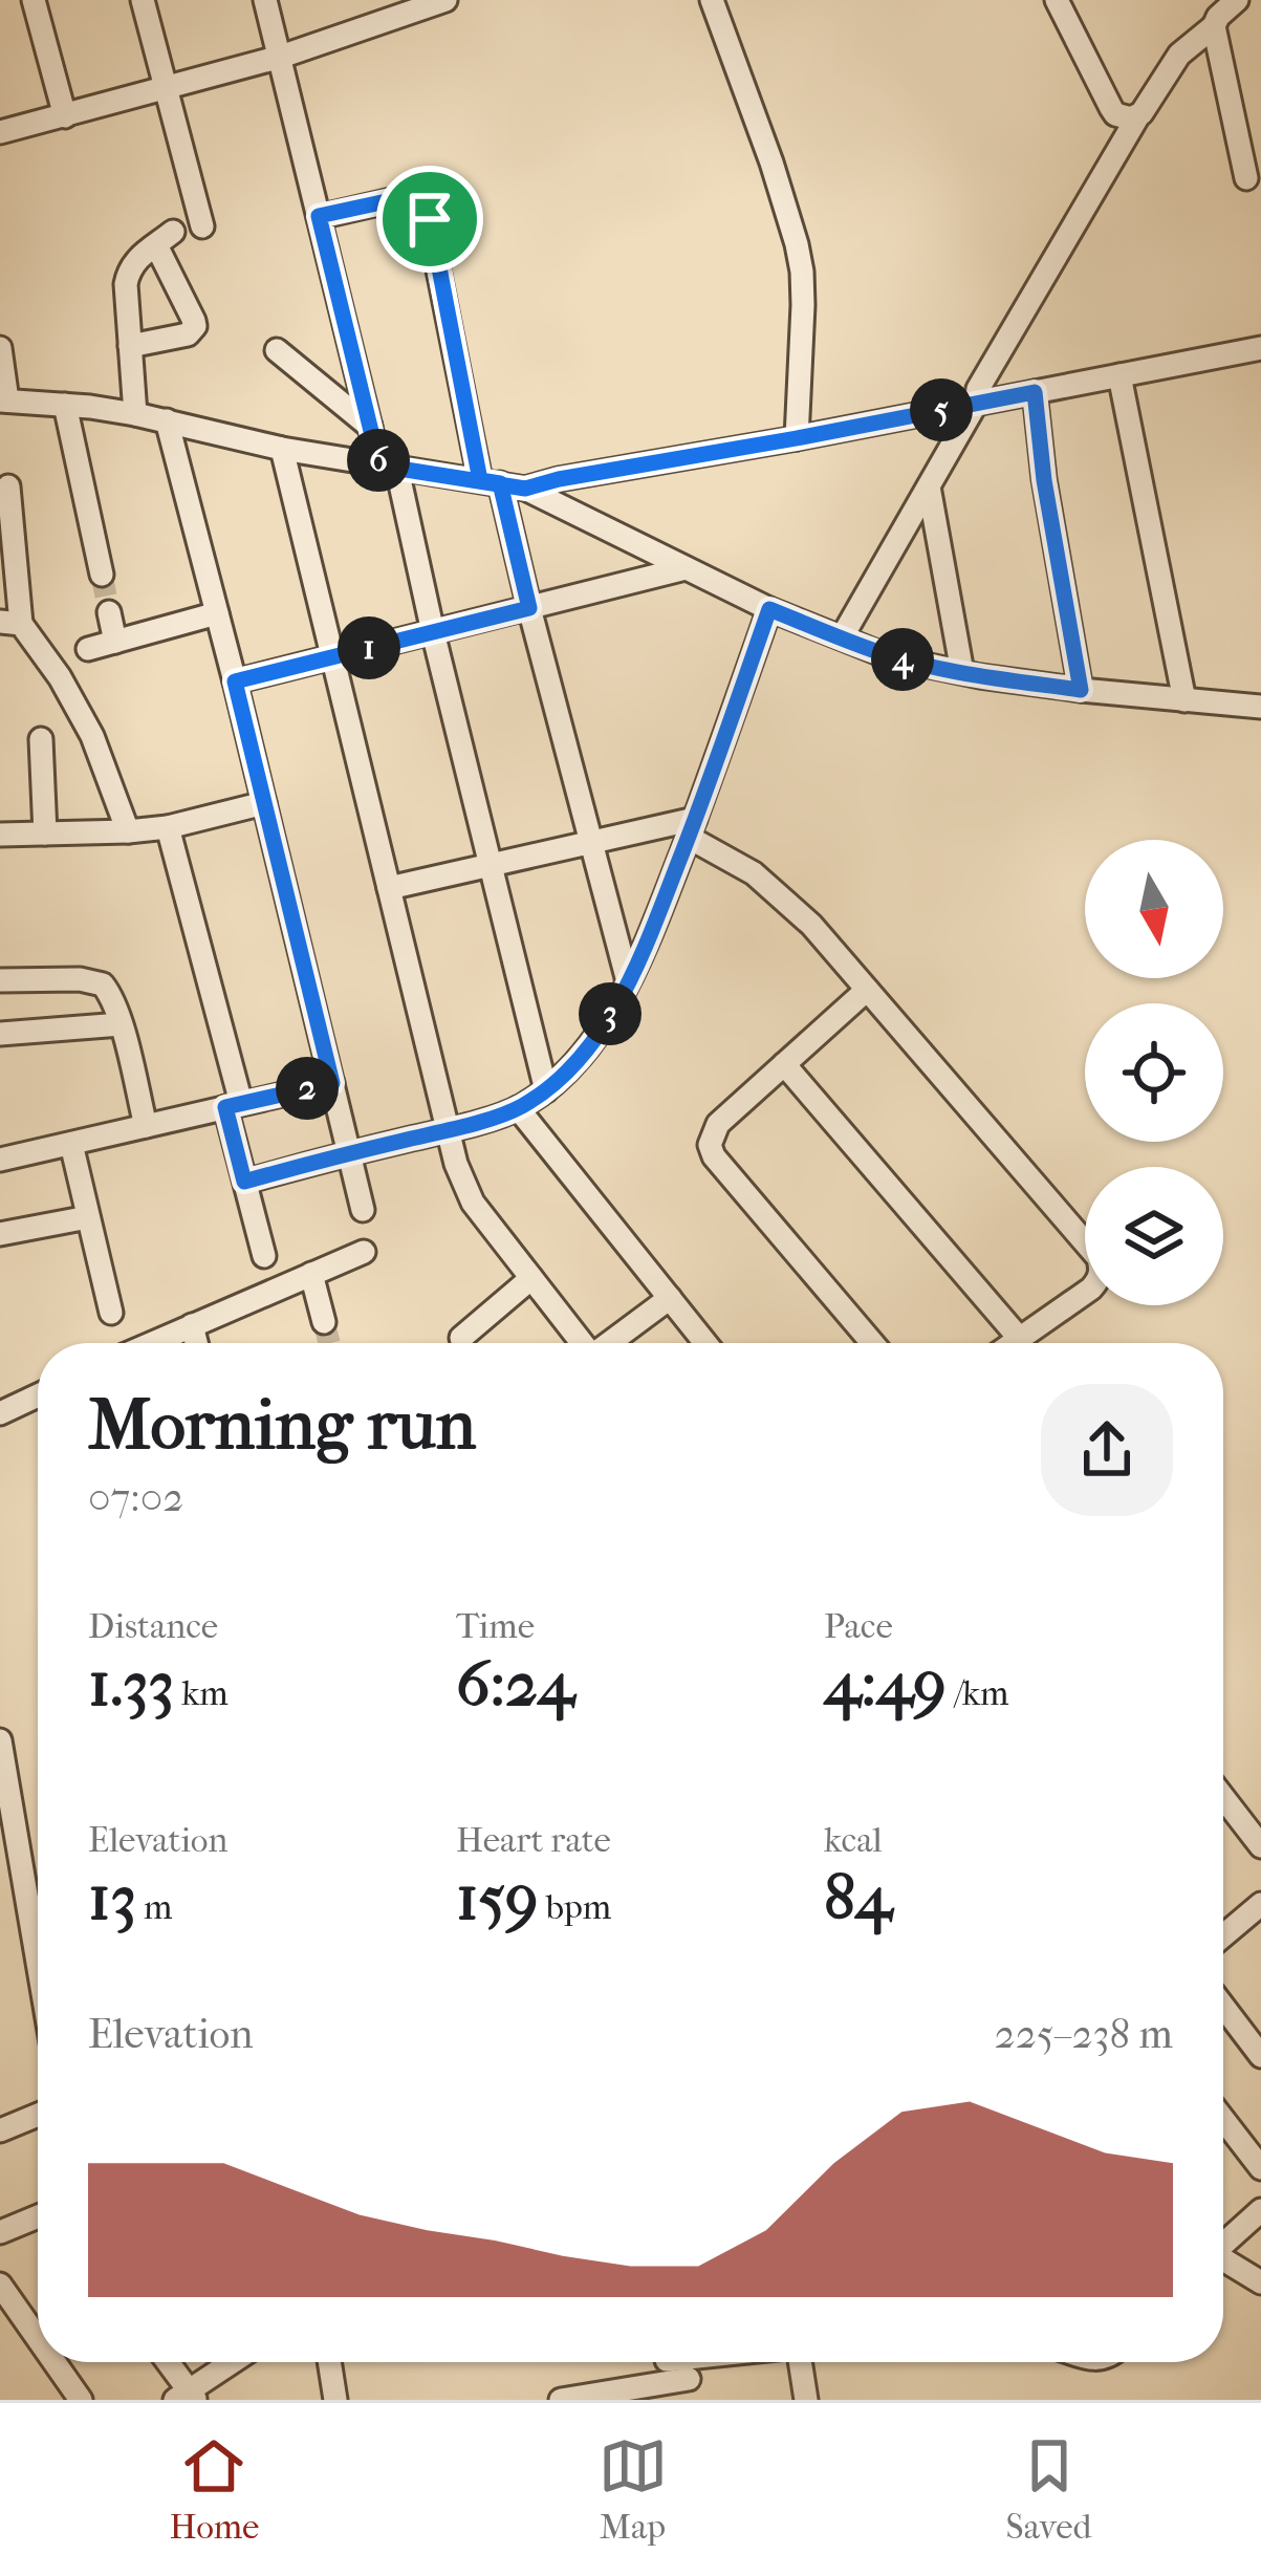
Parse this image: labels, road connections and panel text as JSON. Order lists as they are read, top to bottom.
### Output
{
  "north": "bottom",
  "page": {
    "pins": [
      "5",
      "6",
      "1",
      "4",
      "3",
      "2"
    ],
    "heading": ["Morning run", "07:02"],
    "stats": [
      ["Distance", "1.33 km"],
      ["Time", "6:24"],
      ["Pace", "4:49 /km"],
      ["Elevation", "13 m"],
      ["Heart rate", "159 bpm"],
      ["kcal", "84"]
    ],
    "chart": ["Elevation", "225–238 m"],
    "tabs": ["Home", "Map", "Saved"]
  }
}
